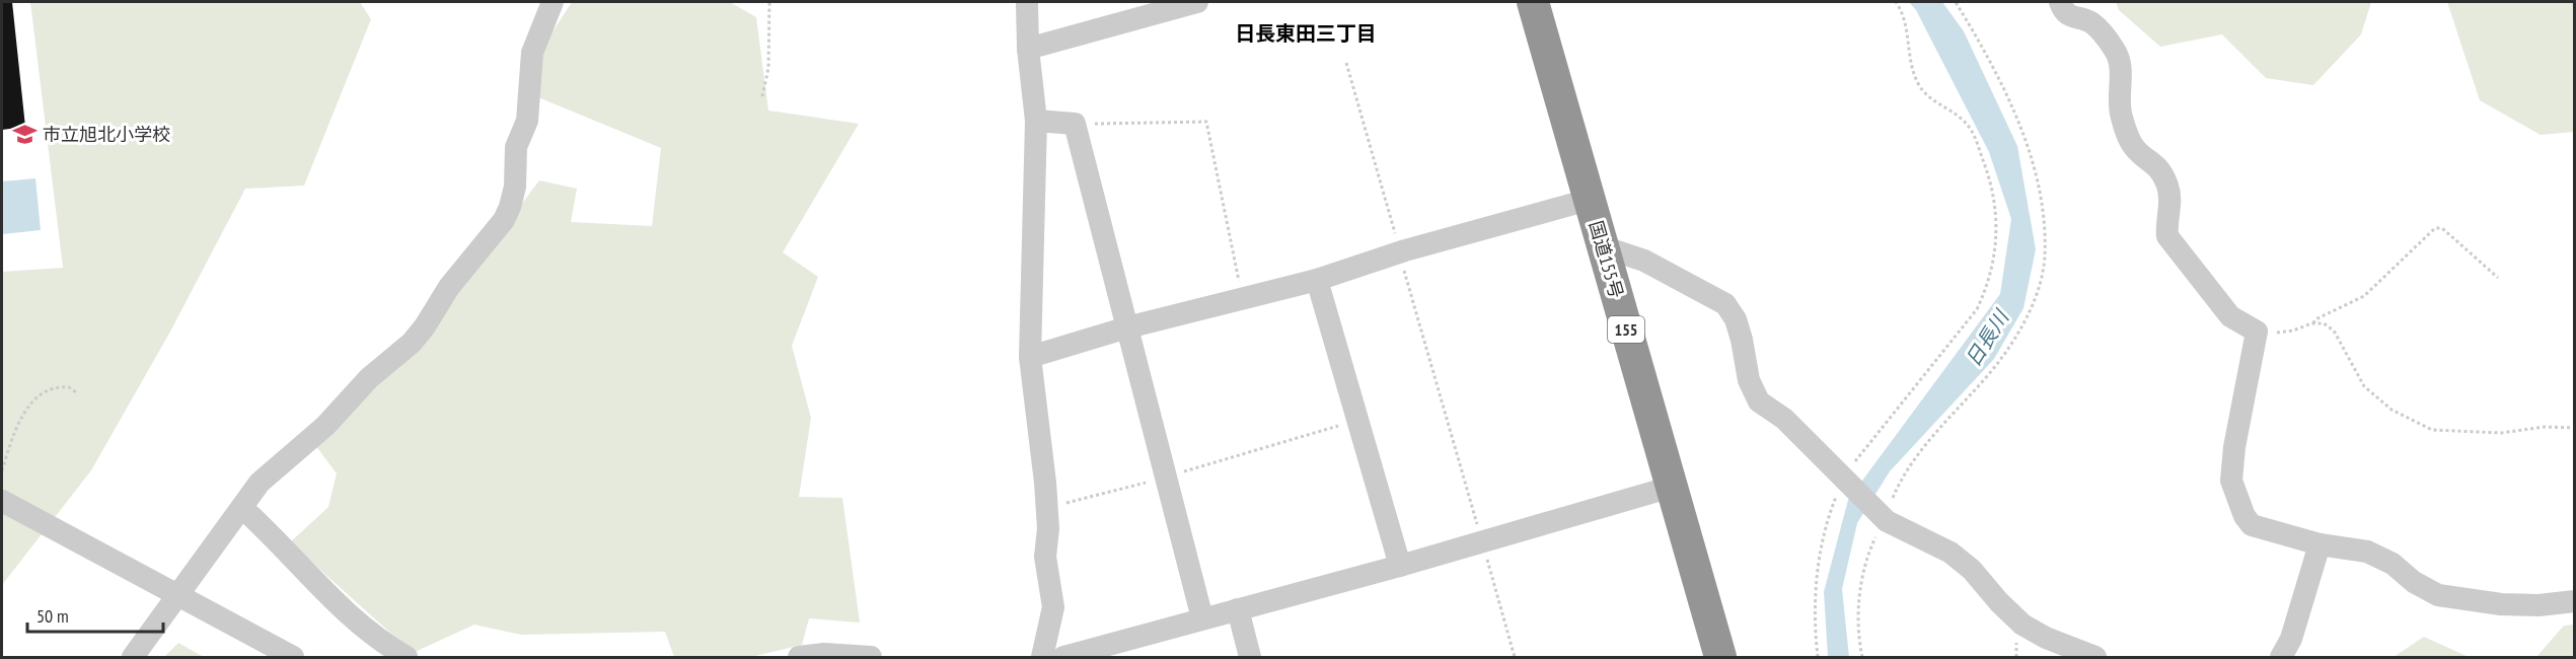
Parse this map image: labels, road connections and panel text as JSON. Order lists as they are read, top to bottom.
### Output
{
  "streets": {
    "highway": ["国道155号", "155"]
  },
  "districts": ["日長東田三丁目"],
  "water": ["日長川"],
  "places": {
    "school or university": ["市立旭北小学校"]
  },
  "scale_bar": "50 m"
}
